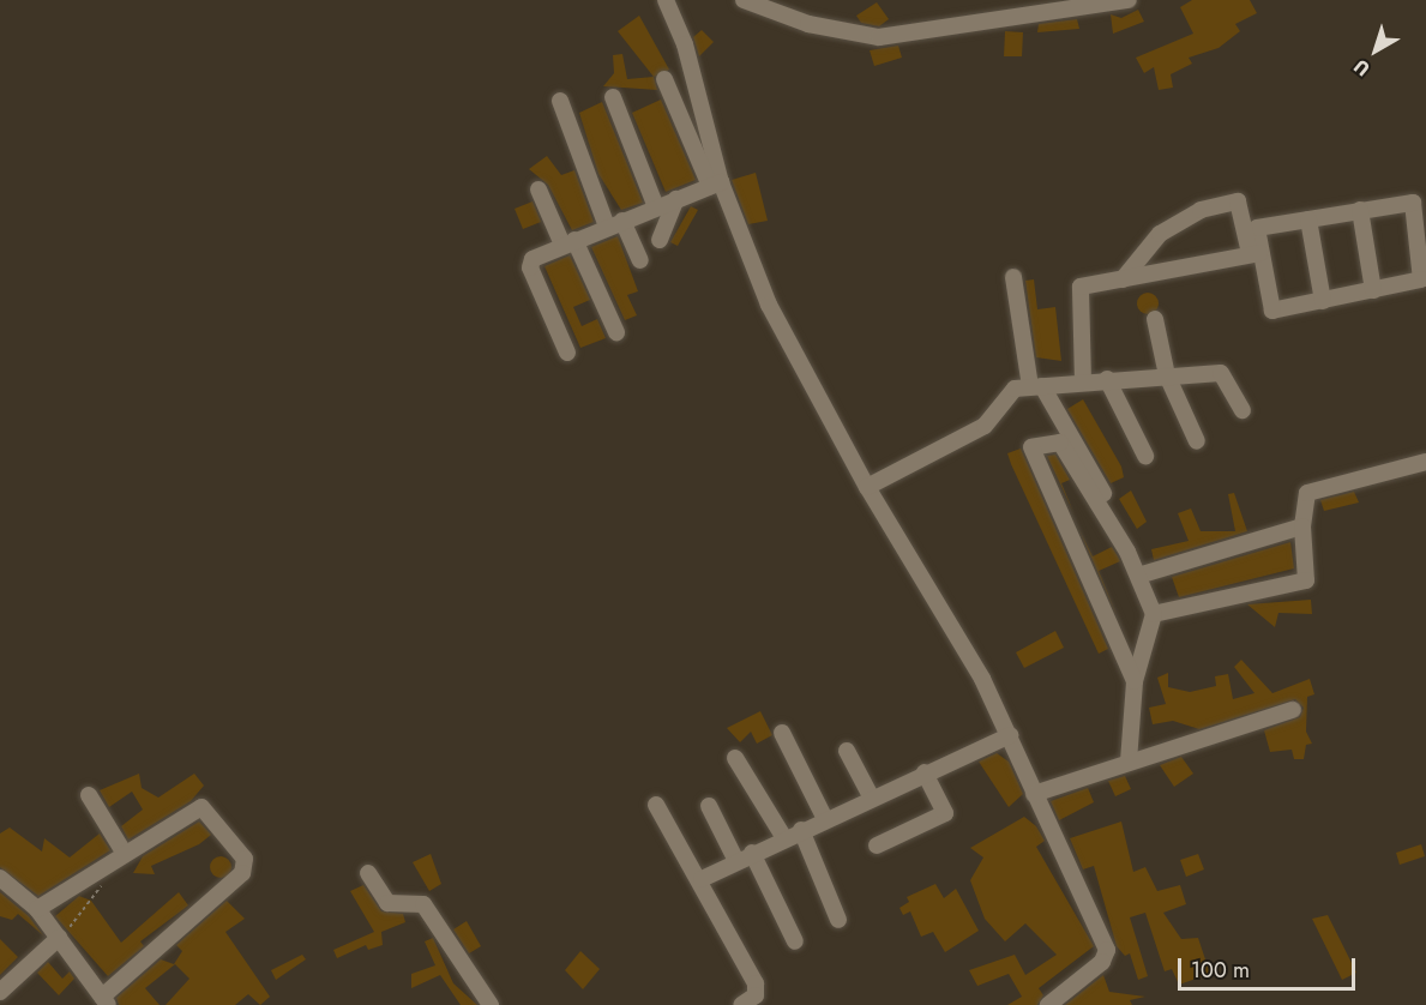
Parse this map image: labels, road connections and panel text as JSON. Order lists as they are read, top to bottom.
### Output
{
  "scale_bar": "100 m",
  "north": "bottom left"
}
